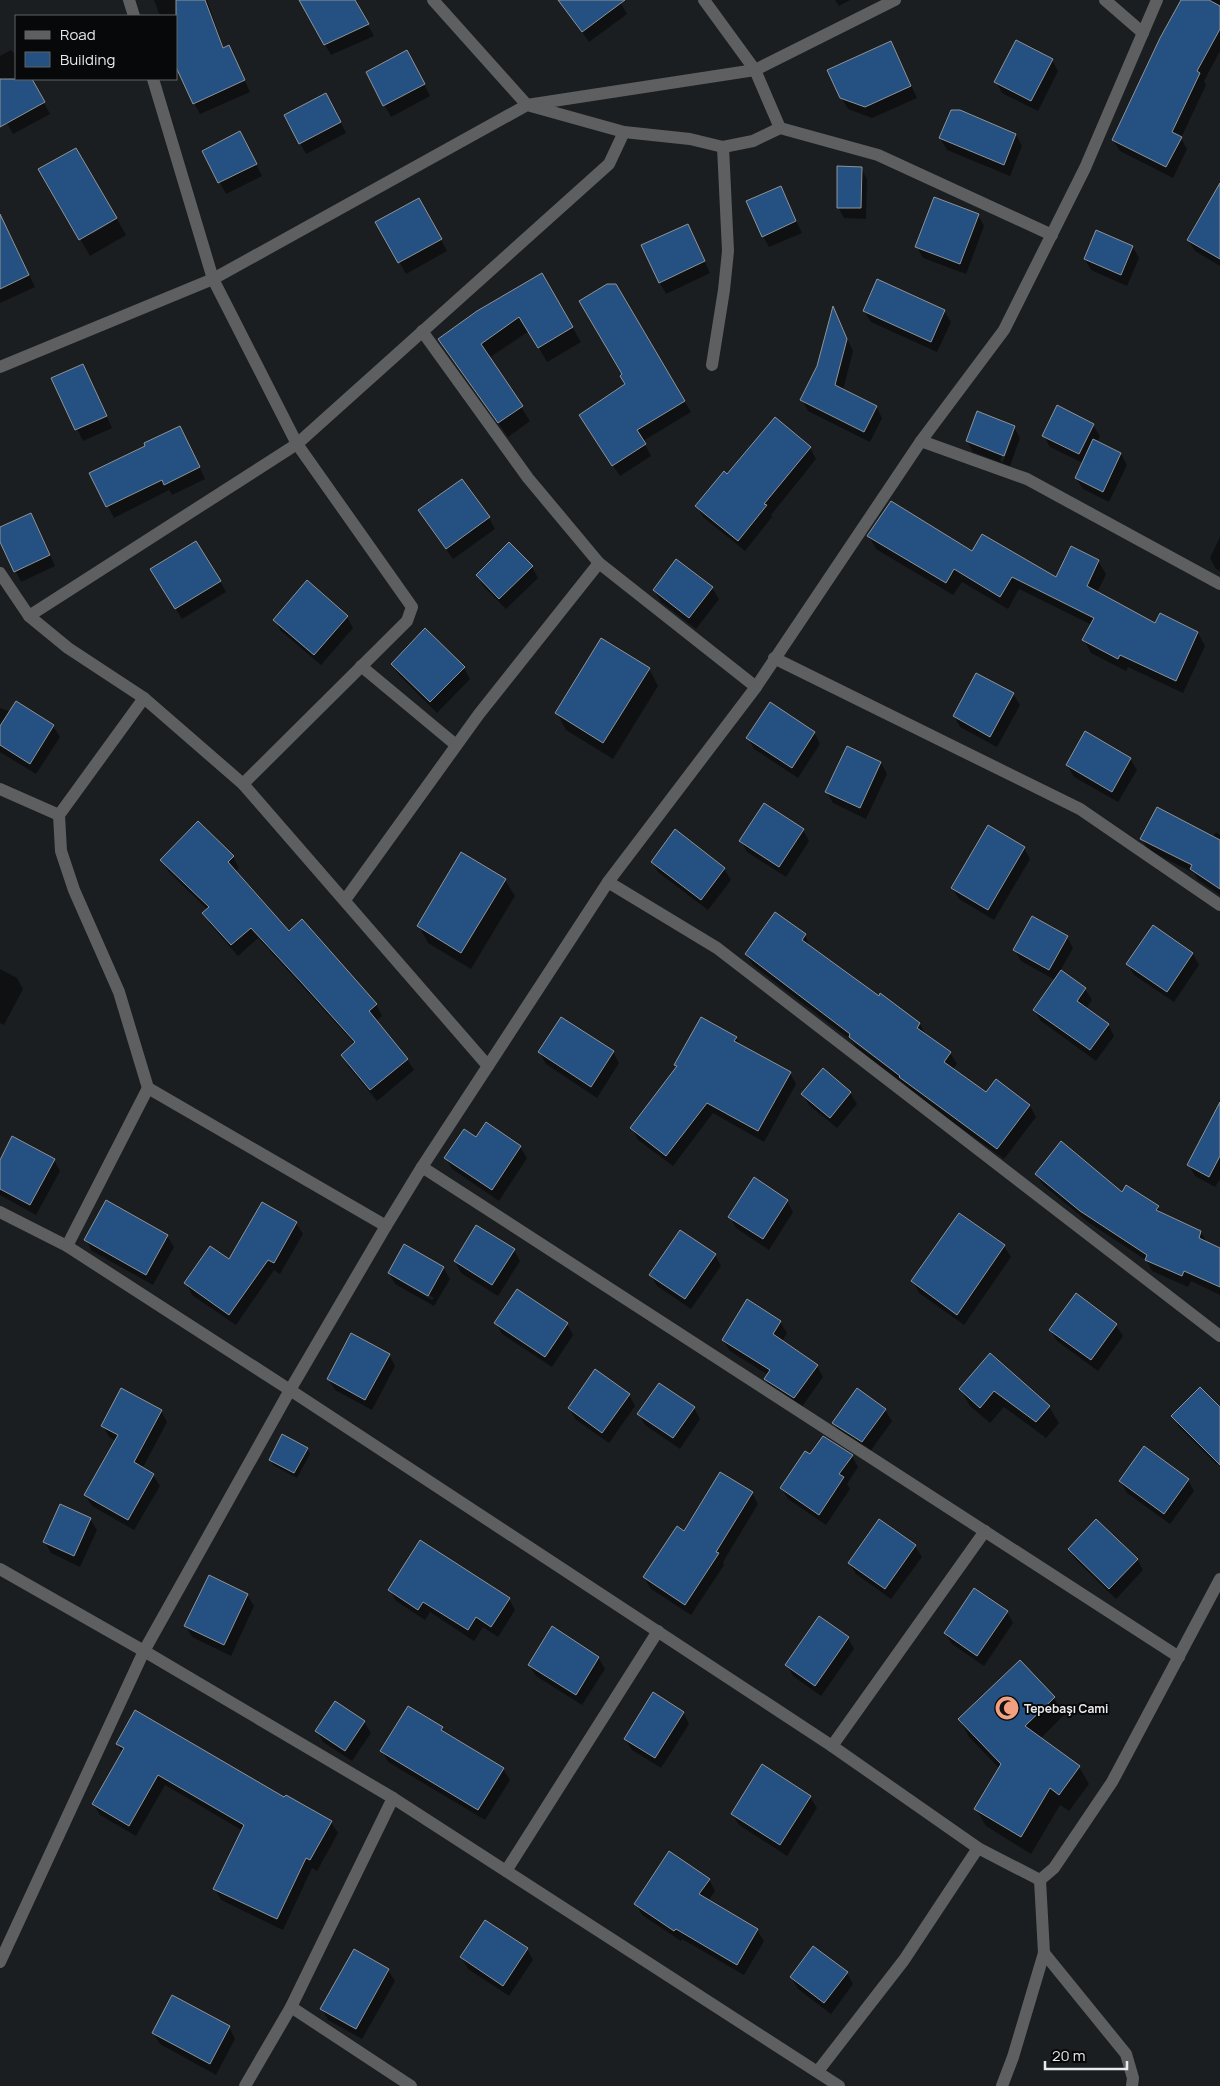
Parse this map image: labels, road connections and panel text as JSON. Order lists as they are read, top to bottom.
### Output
{
  "places": {
    "mosque": ["Tepebaşı Cami"]
  },
  "legend": ["Road", "Building"],
  "scale_bar": "20 m"
}
